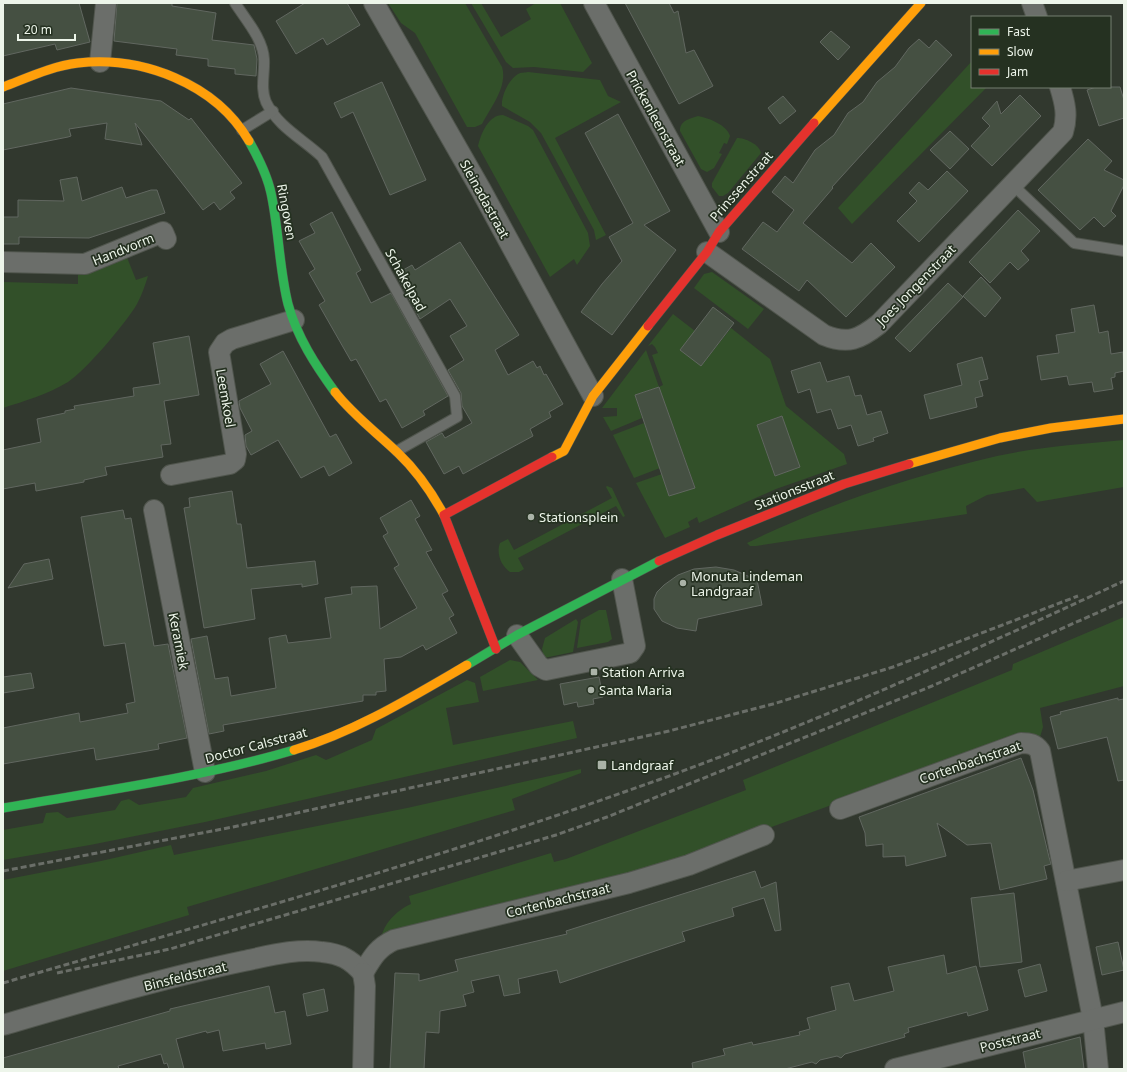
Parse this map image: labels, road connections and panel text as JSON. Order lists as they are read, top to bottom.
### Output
{
  "streets": {
    "street": [
      "Prickenleenstraat",
      "Prinssenstraat",
      "Sleinadastraat",
      "Ringoven",
      "Handvorm",
      "Joes Jongenstraat",
      "Leemkoel",
      "Stationsstraat",
      "Keramiek",
      "Doctor Calsstraat",
      "Cortenbachstraat",
      "Binsfeldstraat",
      "Poststraat"
    ],
    "lane": ["Schakelpad"]
  },
  "crossings": [
    ["Prickenleenstraat", "Prinssenstraat"],
    ["Prinssenstraat", "Sleinadastraat"],
    ["Prinssenstraat", "Joes Jongenstraat"],
    ["Ringoven", "Schakelpad"],
    ["Ringoven", "Leemkoel"],
    ["Stationsstraat", "Doctor Calsstraat"],
    ["Keramiek", "Doctor Calsstraat"],
    ["Cortenbachstraat", "Binsfeldstraat"],
    ["Cortenbachstraat", "Poststraat"]
  ],
  "places": {
    "other": ["Stationsplein", "Monuta Lindeman Landgraaf", "Santa Maria"],
    "transit": ["Station Arriva", "Landgraaf"]
  },
  "legend": ["Fast", "Slow", "Jam"],
  "scale_bar": "20 m"
}
